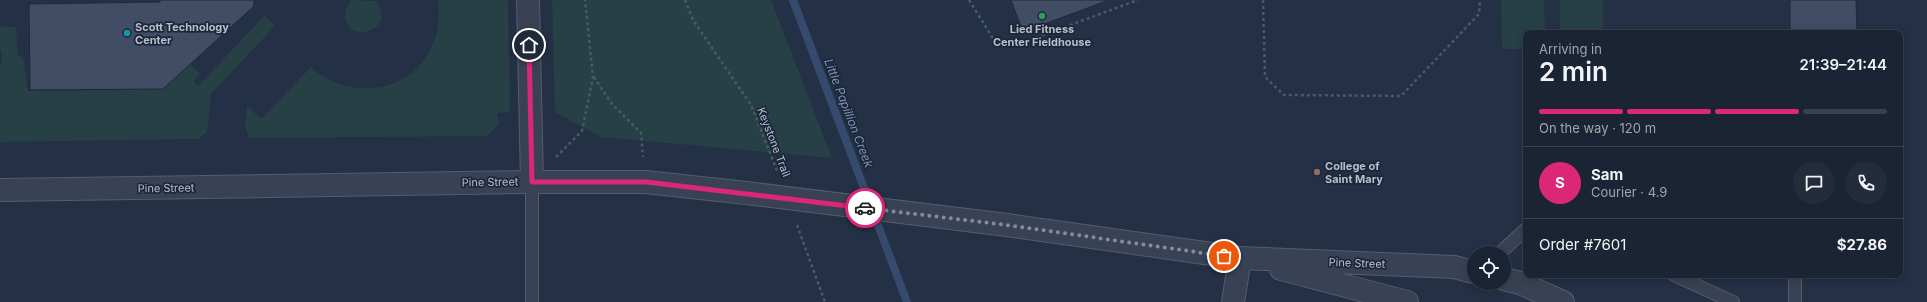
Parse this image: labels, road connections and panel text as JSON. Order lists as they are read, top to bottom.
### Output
{
  "streets": {
    "street": ["Pine Street"],
    "path": ["Keystone Trail"]
  },
  "water": ["Little Papillion Creek"],
  "places": ["Lied Fitness Center Fieldhouse", "Scott Technology Center", "College of Saint Mary"],
  "page": {
    "heading": ["2 min", "Arriving in", "21:39–21:44"],
    "panel": [
      "Sam",
      "Courier · 4.9",
      "Order #7601",
      "$27.86"
    ],
    "bar": "On the way · 120 m",
    "round": "S"
  }
}
